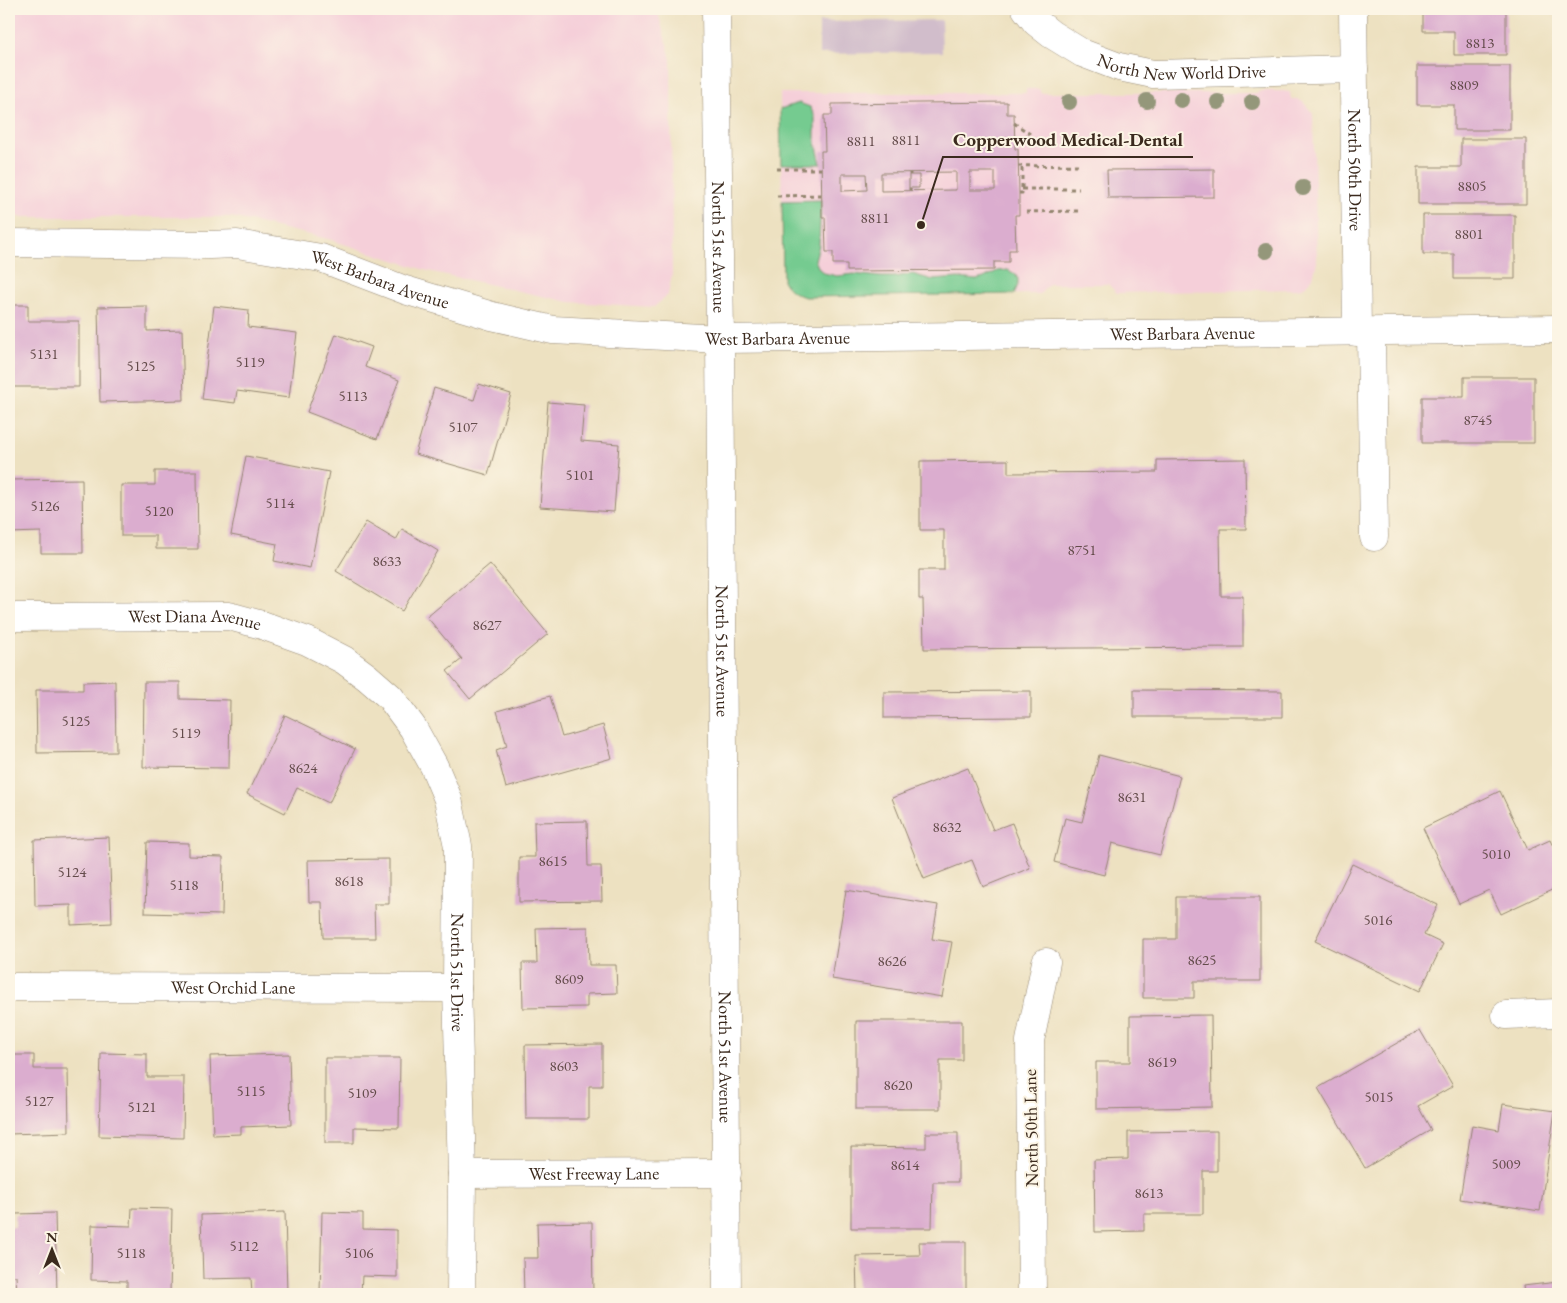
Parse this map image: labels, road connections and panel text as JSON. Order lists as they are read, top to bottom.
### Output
{
  "streets": {
    "street": [
      "North New World Drive",
      "North 50th Drive",
      "North 51st Avenue",
      "West Barbara Avenue",
      "West Diana Avenue",
      "North 51st Drive",
      "West Orchid Lane",
      "North 50th Lane",
      "West Freeway Lane"
    ]
  },
  "crossings": [
    ["North New World Drive", "North 50th Drive"],
    ["North 50th Drive", "West Barbara Avenue"],
    ["North 51st Avenue", "West Barbara Avenue"],
    ["North 51st Avenue", "West Freeway Lane"],
    ["West Diana Avenue", "North 51st Drive"],
    ["North 51st Drive", "West Orchid Lane"],
    ["North 51st Drive", "West Freeway Lane"]
  ],
  "places": ["Copperwood Medical-Dental"],
  "house_numbers": [
    "8813",
    "8809",
    "8811",
    "8811",
    "8805",
    "8811",
    "8801",
    "5131",
    "5119",
    "5125",
    "5113",
    "8745",
    "5107",
    "5101",
    "5114",
    "5126",
    "5120",
    "8751",
    "8633",
    "8627",
    "5125",
    "5119",
    "8624",
    "8631",
    "8632",
    "5010",
    "8615",
    "5124",
    "8618",
    "5118",
    "5016",
    "8625",
    "8626",
    "8609",
    "8619",
    "8603",
    "8620",
    "5115",
    "5109",
    "5015",
    "5127",
    "5121",
    "5009",
    "8614",
    "8613",
    "5112",
    "5118",
    "5106"
  ],
  "north": "top"
}
